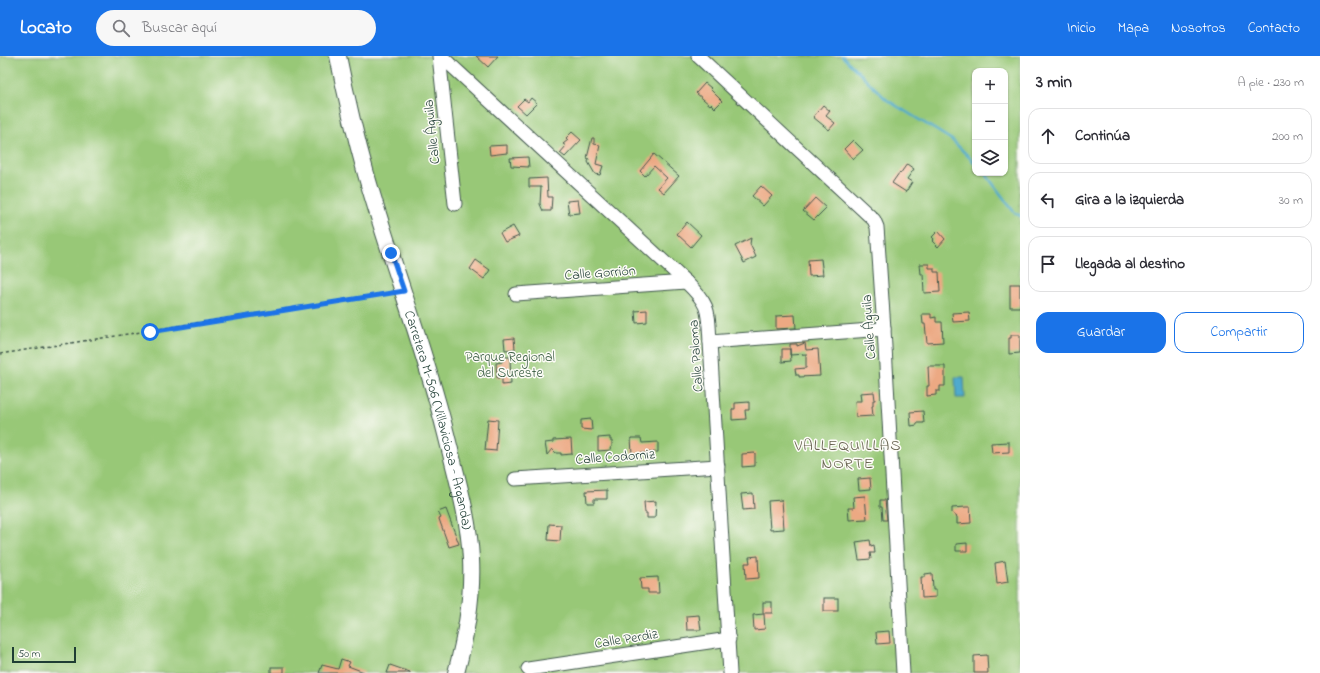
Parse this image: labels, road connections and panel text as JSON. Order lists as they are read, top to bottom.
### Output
{
  "streets": {
    "main road": ["Carretera M-506 (Villaviciosa - Arganda)"],
    "street": [
      "Calle Águila",
      "Calle Gorrión",
      "Calle Paloma",
      "Calle Codorniz",
      "Calle Perdiz"
    ]
  },
  "crossings": [
    ["Calle Águila", "Calle Paloma"],
    ["Calle Gorrión", "Calle Paloma"],
    ["Calle Paloma", "Calle Codorniz"],
    ["Calle Paloma", "Calle Perdiz"]
  ],
  "districts": ["VALLEQUILLAS NORTE"],
  "parks": ["Parque Regional del Sureste"],
  "scale_bar": "50 m",
  "page": {
    "header": "Locato",
    "search": "Buscar aquí",
    "nav": [
      "Inicio",
      "Mapa",
      "Nosotros",
      "Contacto"
    ],
    "heading": ["3 min", "A pie · 230 m"],
    "map_buttons": ["+", "−"],
    "list": [
      ["Continúa", "200 m"],
      ["Gira a la izquierda", "30 m"],
      "Llegada al destino"
    ],
    "buttons": ["Guardar", "Compartir"],
    "scale": "50 m"
  }
}
